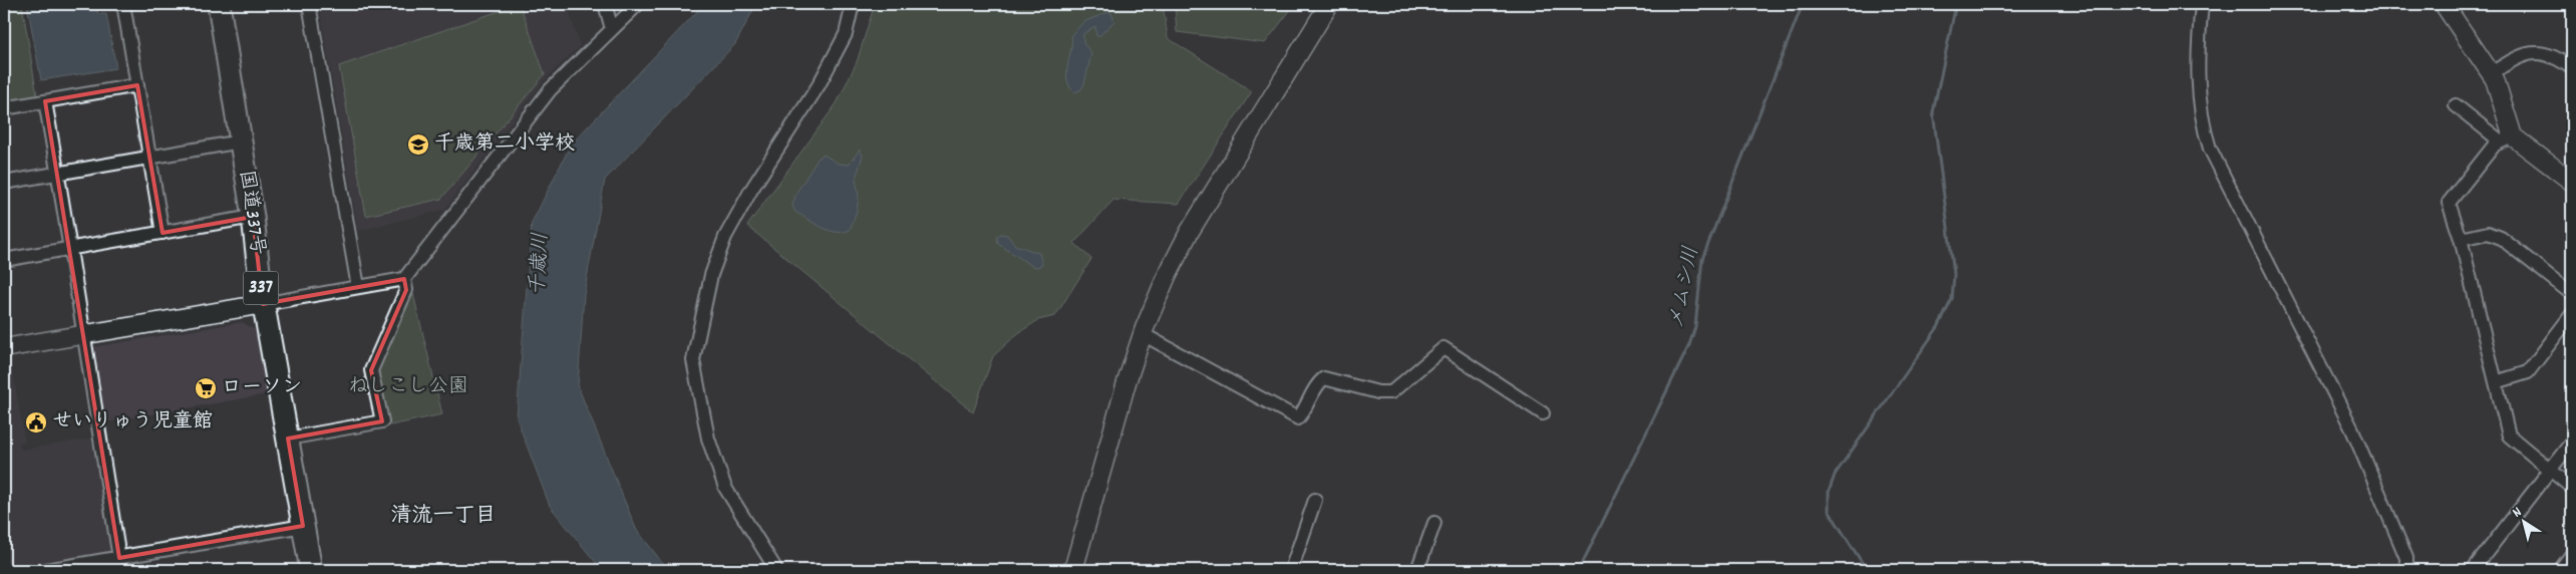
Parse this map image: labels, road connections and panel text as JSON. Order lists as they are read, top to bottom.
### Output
{
  "streets": {
    "highway": ["国道337号", "337"]
  },
  "districts": ["清流一丁目"],
  "water": ["千歳川", "メムシ川"],
  "parks": ["ねしこし公園"],
  "places": {
    "school or university": ["千歳第二小学校"],
    "supermarket": ["ローソン"],
    "public building": ["せいりゅう児童館"]
  },
  "north": "top left"
}
